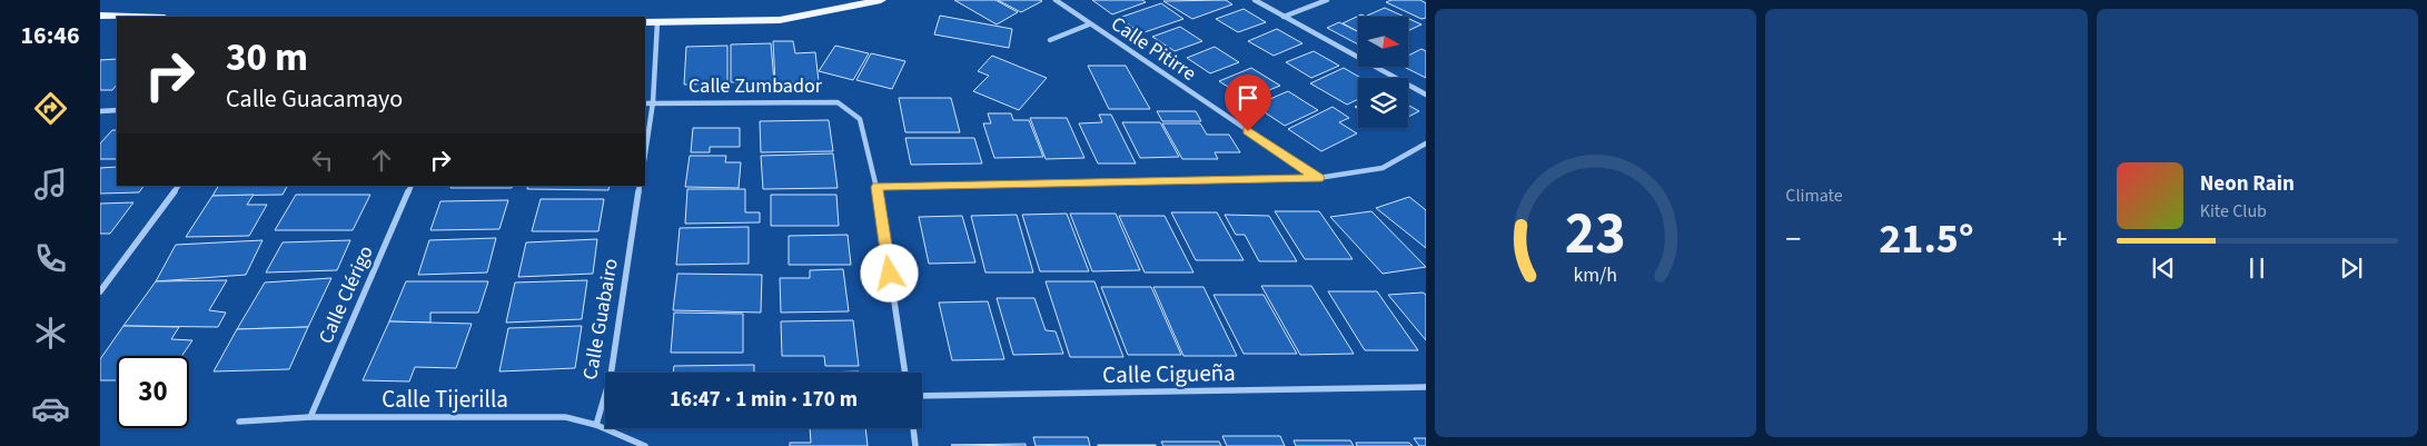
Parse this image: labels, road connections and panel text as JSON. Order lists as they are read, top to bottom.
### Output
{
  "streets": {
    "street": [
      "Calle Pitirre",
      "Calle Zumbador",
      "Calle Clérigo",
      "Calle Guabairo",
      "Calle Cigueña",
      "Calle Tijerilla"
    ]
  },
  "crossings": [
    ["Calle Clérigo", "Calle Tijerilla"],
    ["Calle Guabairo", "Calle Tijerilla"]
  ],
  "north": "right",
  "page": {
    "tabs": "16:46",
    "tile": "Climate",
    "turn": ["30 m", "Calle Guacamayo"],
    "song": ["Neon Rain", "Kite Club"],
    "heat": ["−", "21.5°", "+"],
    "limit": "30",
    "trip": "16:47 · 1 min · 170 m",
    "gauge": ["23", "km/h"]
  }
}
